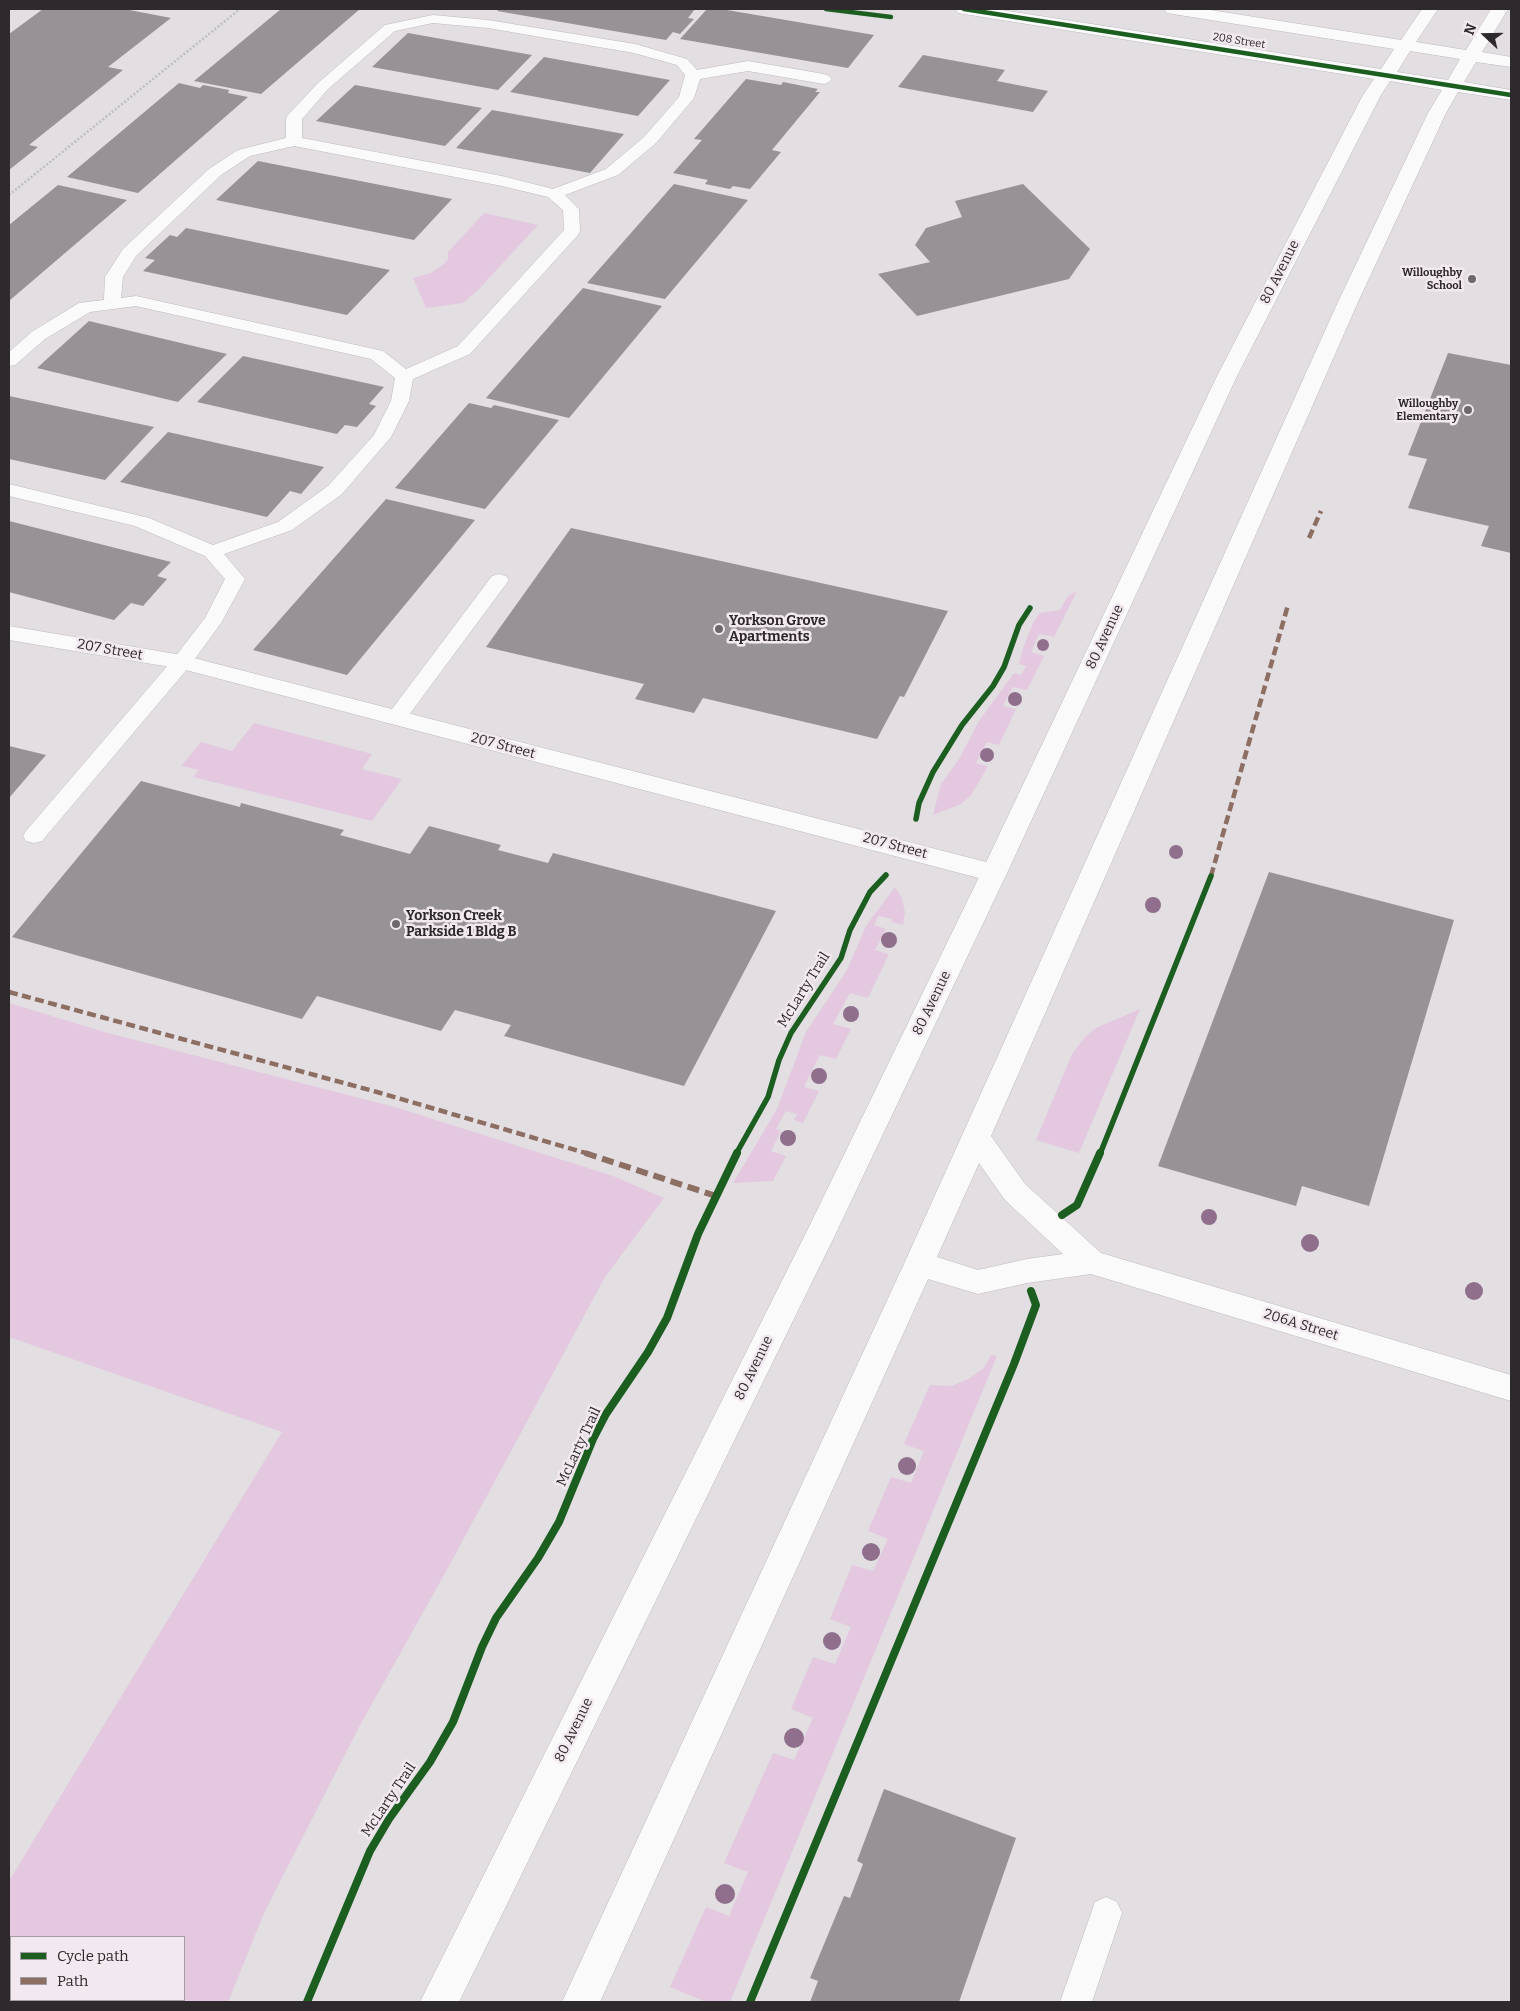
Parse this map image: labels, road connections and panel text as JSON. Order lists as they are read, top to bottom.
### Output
{
  "streets": {
    "main road": [
      "208 Street",
      "80 Avenue",
      "207 Street",
      "206A Street"
    ],
    "cycle path": ["McLarty Trail"]
  },
  "crossings": [
    ["208 Street", "80 Avenue"],
    ["80 Avenue", "207 Street"]
  ],
  "places": [
    "Willoughby School",
    "Willoughby Elementary",
    "Yorkson Grove Apartments",
    "Yorkson Creek Parkside 1 Bldg B"
  ],
  "legend": ["Cycle path", "Path"],
  "north": "left"
}
